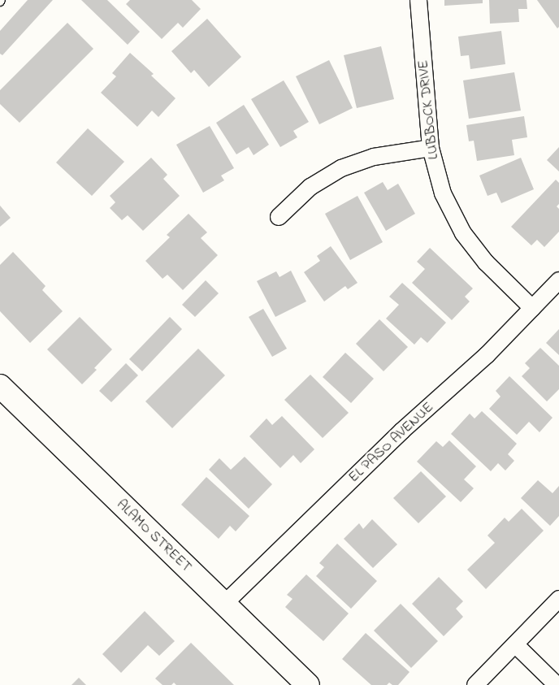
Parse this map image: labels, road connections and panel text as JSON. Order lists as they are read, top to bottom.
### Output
{
  "streets": {
    "main road": ["ALAMO STREET"],
    "street": ["LUBBOCK DRIVE", "EL PASO AVENUE"]
  },
  "crossings": [
    ["LUBBOCK DRIVE", "EL PASO AVENUE"],
    ["EL PASO AVENUE", "ALAMO STREET"]
  ]
}
